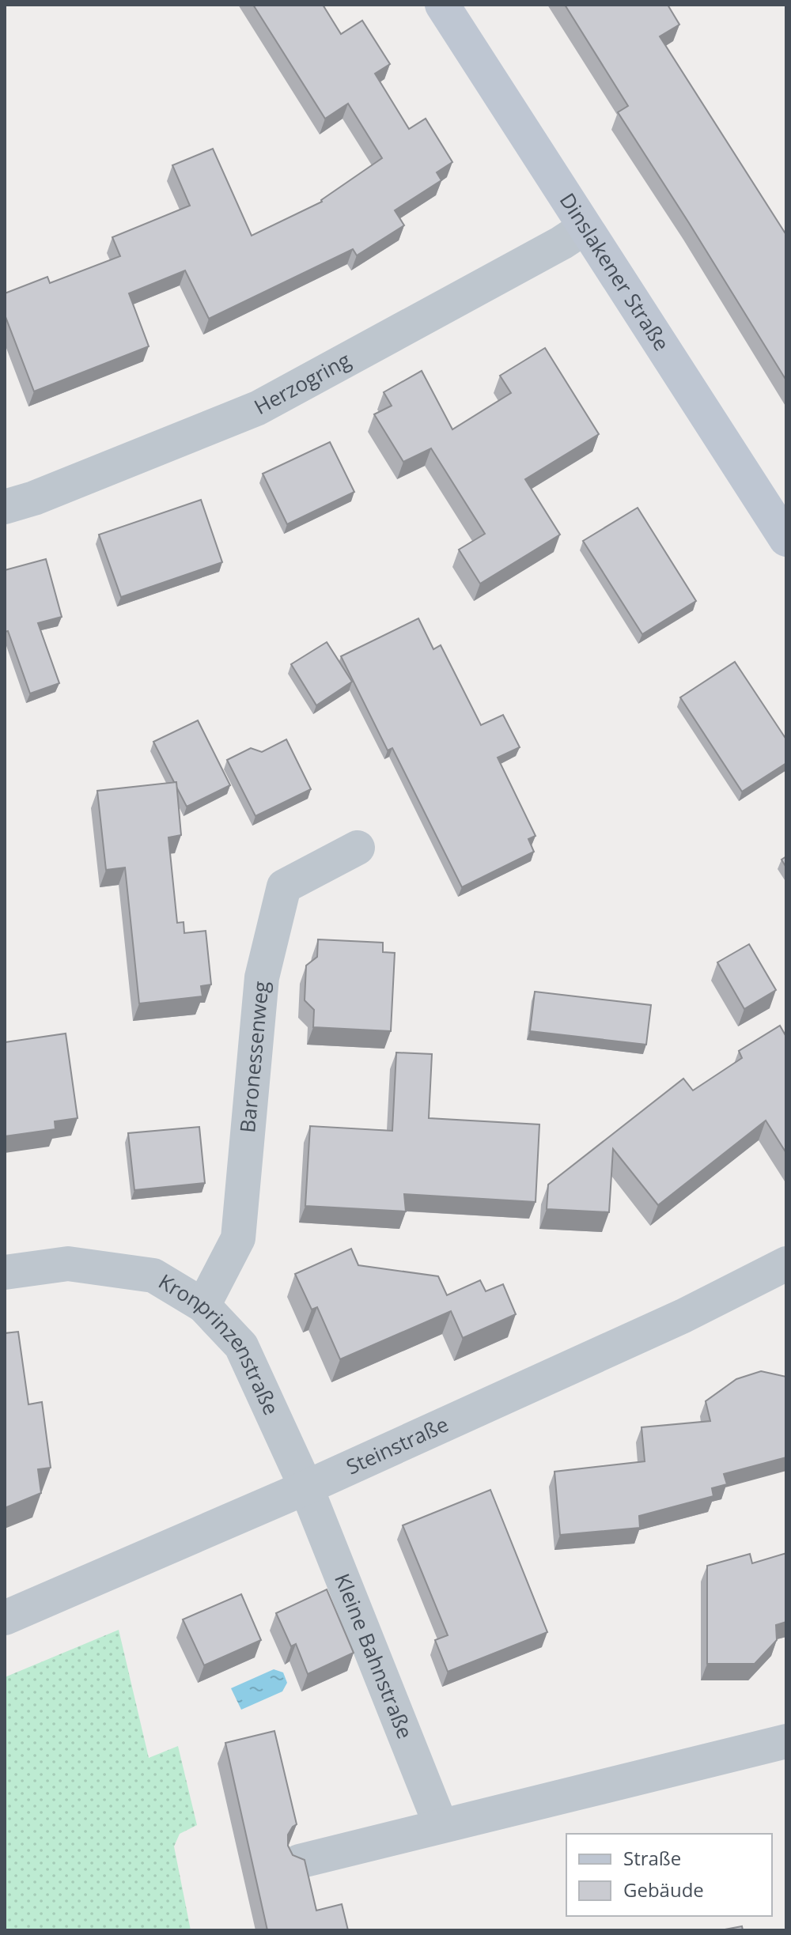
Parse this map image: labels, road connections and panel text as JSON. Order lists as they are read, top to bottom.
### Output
{
  "streets": {
    "main road": ["Dinslakener Straße"],
    "street": [
      "Herzogring",
      "Baronessenweg",
      "Kronprinzenstraße",
      "Steinstraße",
      "Kleine Bahnstraße"
    ]
  },
  "crossings": [
    ["Dinslakener Straße", "Herzogring"],
    ["Baronessenweg", "Kronprinzenstraße"],
    ["Kronprinzenstraße", "Steinstraße"],
    ["Kronprinzenstraße", "Kleine Bahnstraße"],
    ["Steinstraße", "Kleine Bahnstraße"]
  ],
  "legend": ["Straße", "Gebäude"]
}
